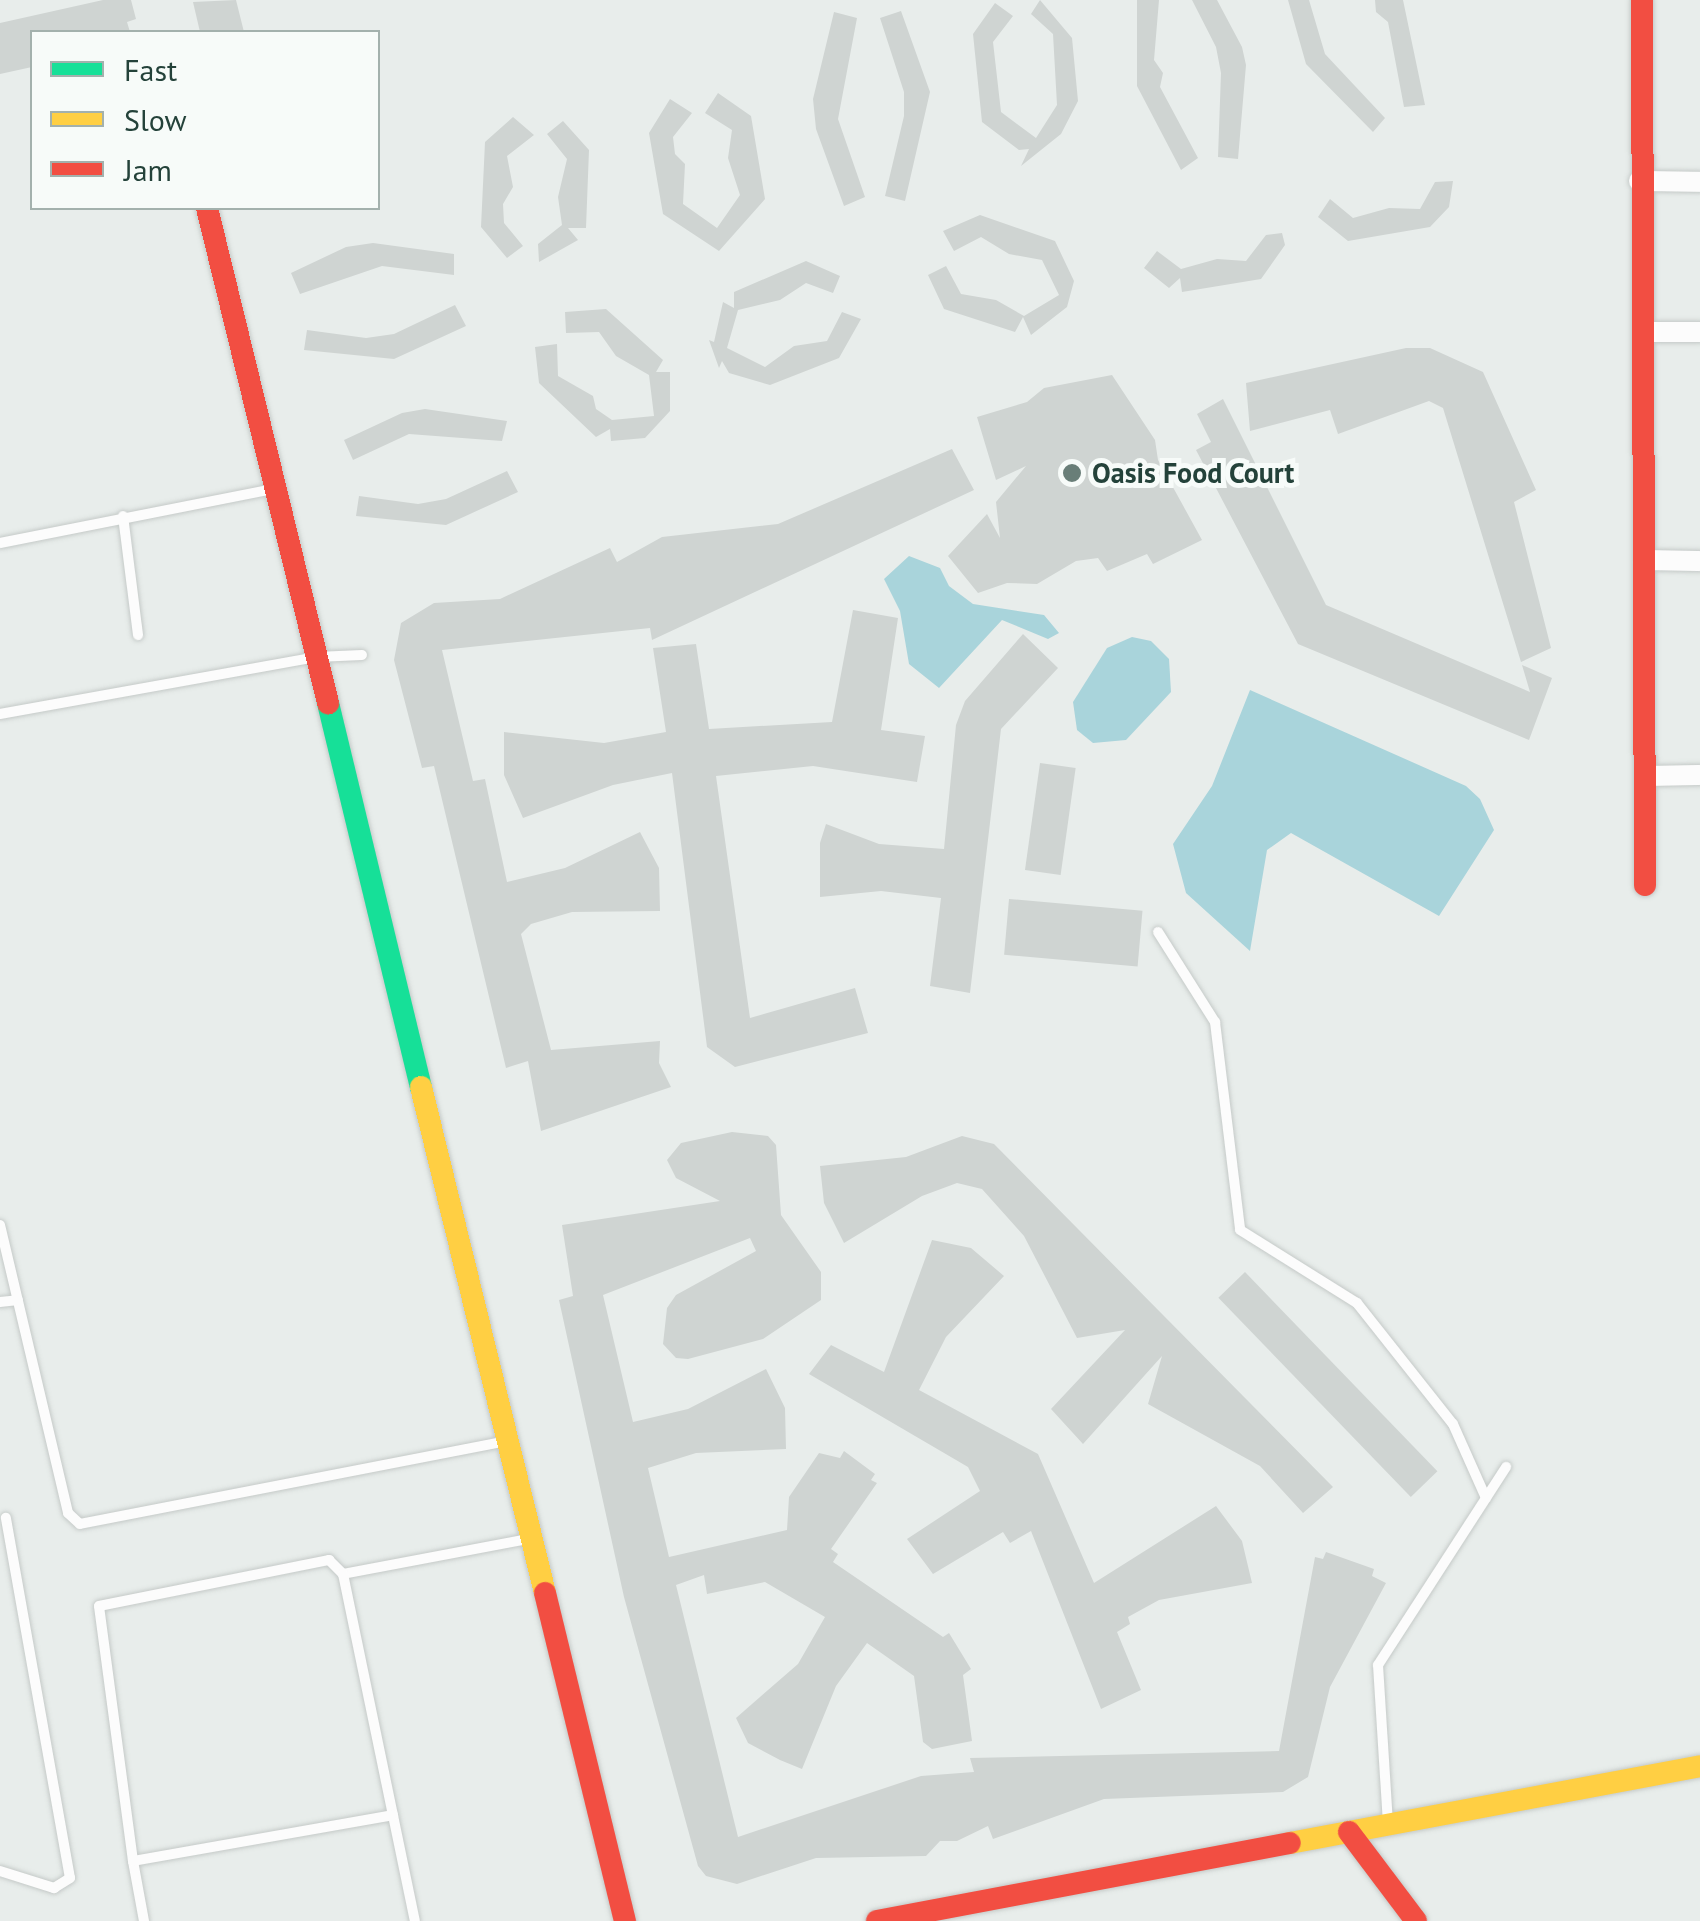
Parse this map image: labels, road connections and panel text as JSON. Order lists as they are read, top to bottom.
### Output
{
  "places": ["Oasis Food Court"],
  "legend": ["Fast", "Slow", "Jam"]
}
